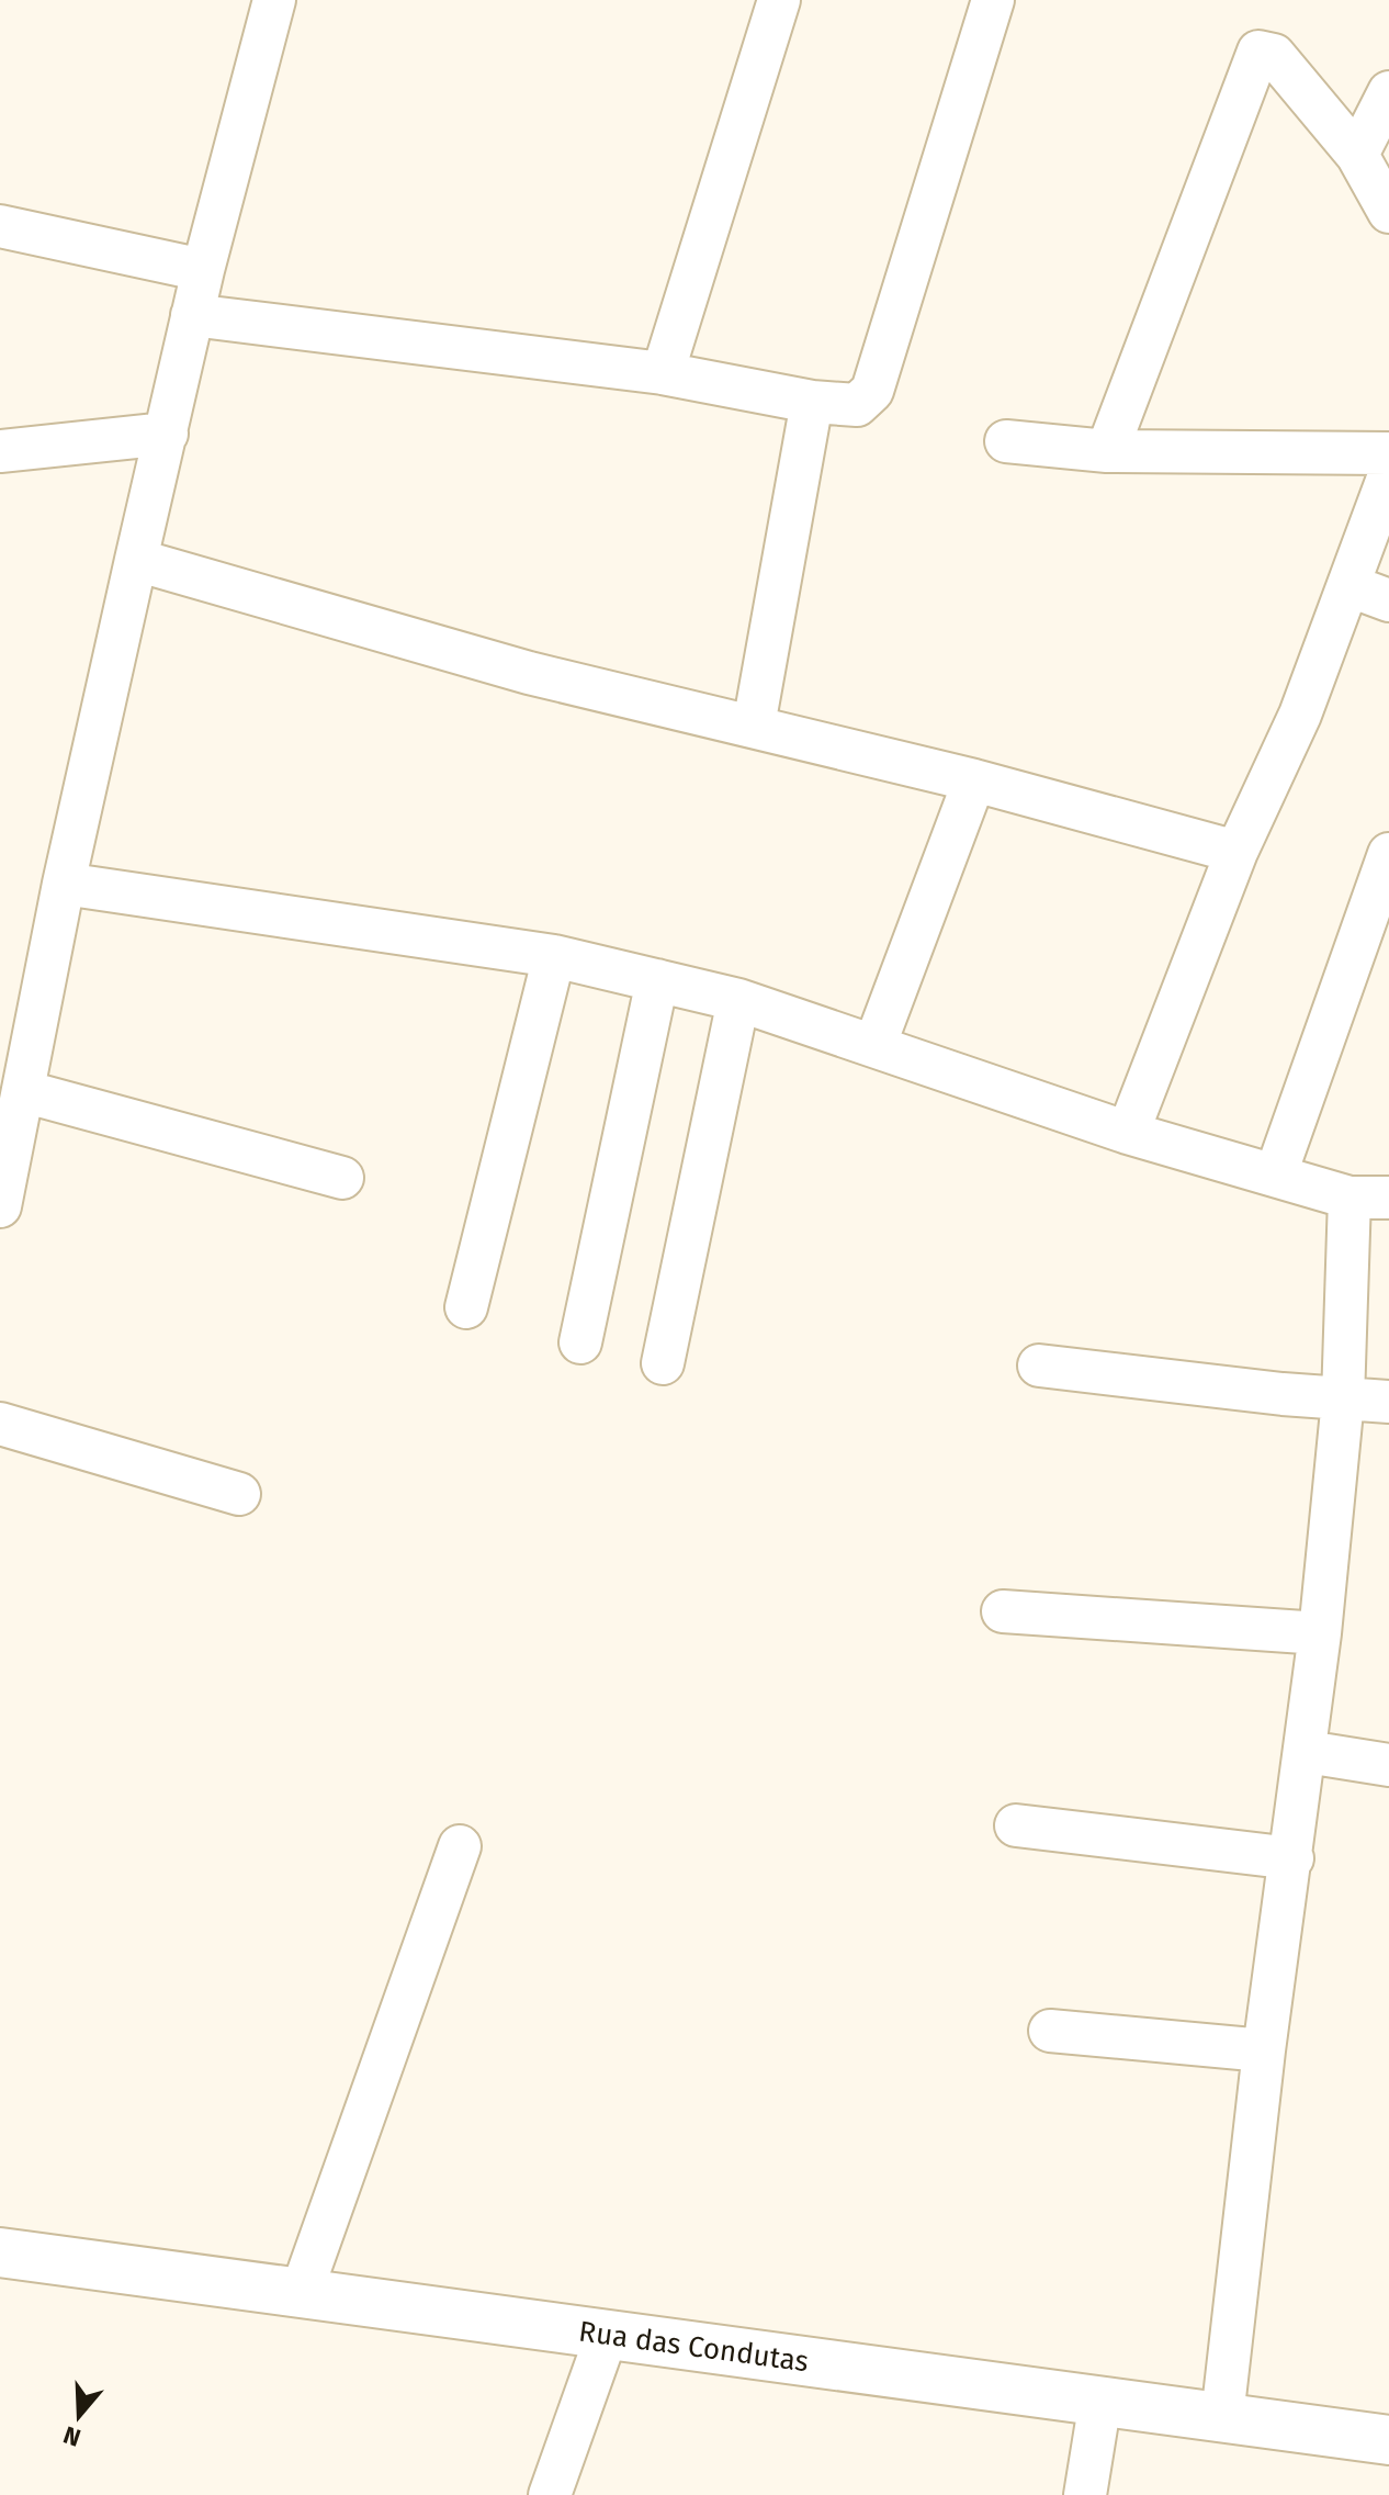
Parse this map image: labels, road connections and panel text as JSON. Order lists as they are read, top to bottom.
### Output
{
  "streets": {
    "street": ["Rua das Condutas"]
  },
  "north": "bottom"
}
